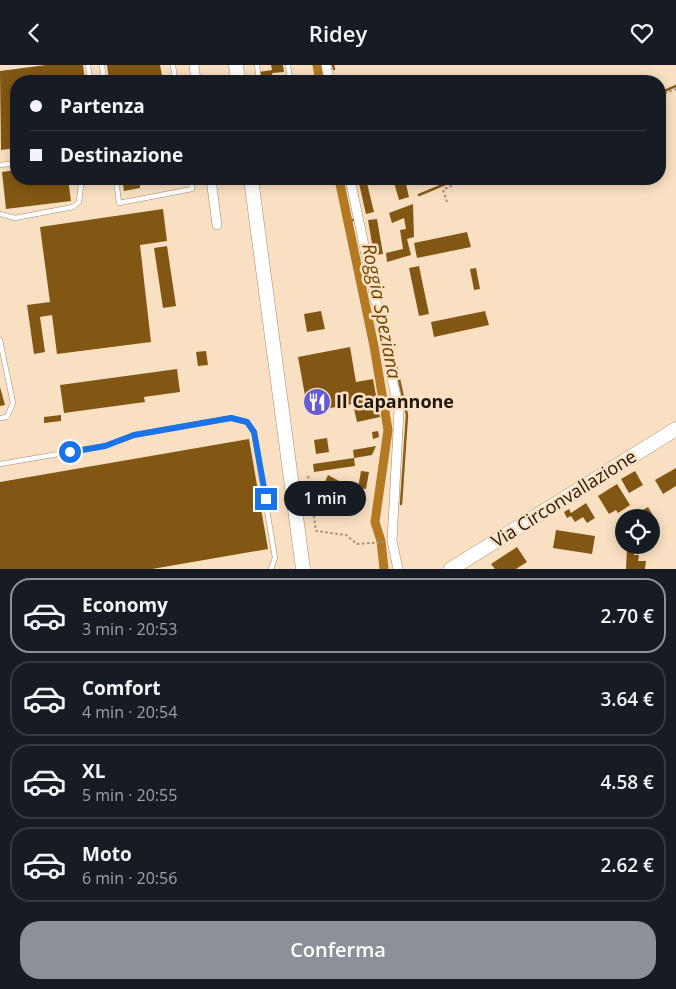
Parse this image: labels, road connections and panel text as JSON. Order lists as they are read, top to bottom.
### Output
{
  "streets": {
    "main road": ["Via Circonvallazione"]
  },
  "water": ["Roggia Speziana"],
  "places": {
    "restaurant": ["Il Capannone"]
  },
  "page": {
    "header": "Ridey",
    "banner": ["Partenza", "Destinazione"],
    "bubble": "1 min",
    "list": [
      {
        "name": "Economy",
        "note": "3 min · 20:53",
        "value": "2.70 €"
      },
      {
        "name": "Comfort",
        "note": "4 min · 20:54",
        "value": "3.64 €"
      },
      {
        "name": "XL",
        "note": "5 min · 20:55",
        "value": "4.58 €"
      },
      {
        "name": "Moto",
        "note": "6 min · 20:56",
        "value": "2.62 €"
      }
    ],
    "buttons": "Conferma"
  }
}
